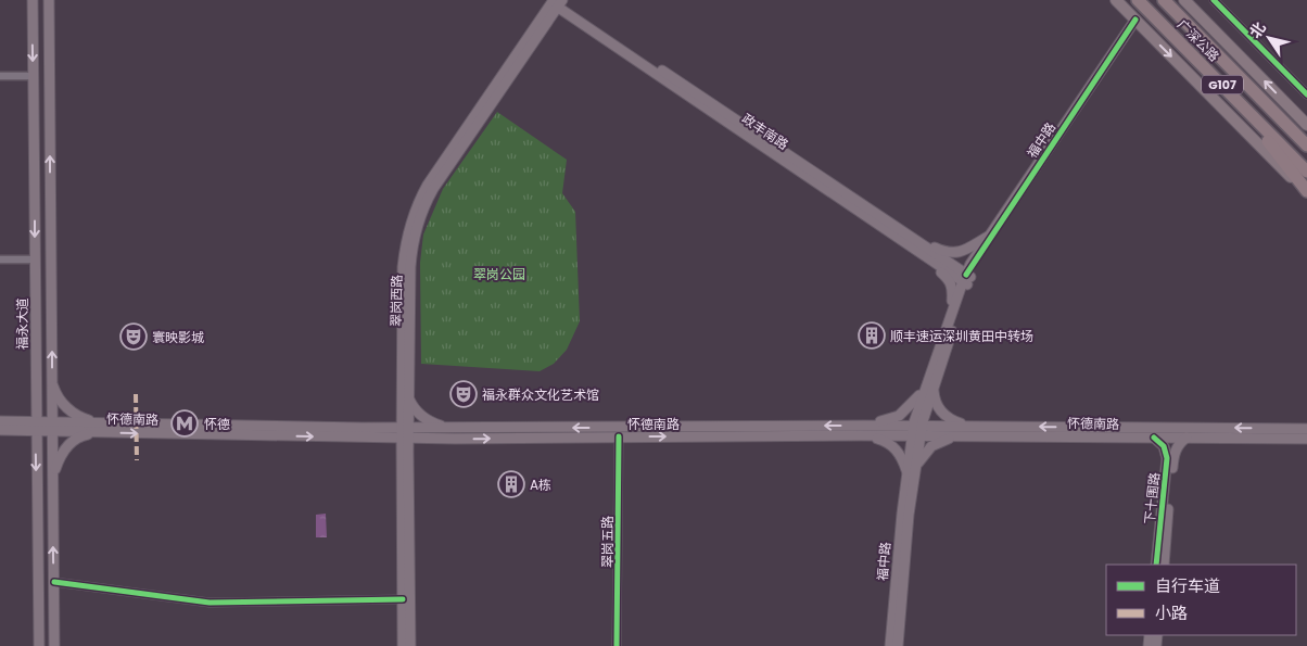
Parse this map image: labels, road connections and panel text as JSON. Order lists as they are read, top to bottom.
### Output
{
  "streets": {
    "highway": ["广深公路", "G107"],
    "main road": [
      "政丰南路",
      "福中路",
      "翠岗西路",
      "福永大道",
      "怀德南路",
      "下十围路"
    ],
    "street": ["翠岗五路"]
  },
  "crossings": [
    ["政丰南路", "福中路"],
    ["政丰南路", "翠岗西路"],
    ["福中路", "怀德南路"],
    ["翠岗西路", "怀德南路"],
    ["福永大道", "怀德南路"],
    ["怀德南路", "下十围路"],
    ["怀德南路", "翠岗五路"]
  ],
  "parks": ["翠岗公园"],
  "places": {
    "building": ["顺丰速运深圳黄田中转场", "A栋"],
    "theatre": ["寰映影城", "福永群众文化艺术馆"],
    "metro station": ["怀德"]
  },
  "legend": ["自行车道", "小路"],
  "north": "top left"
}
